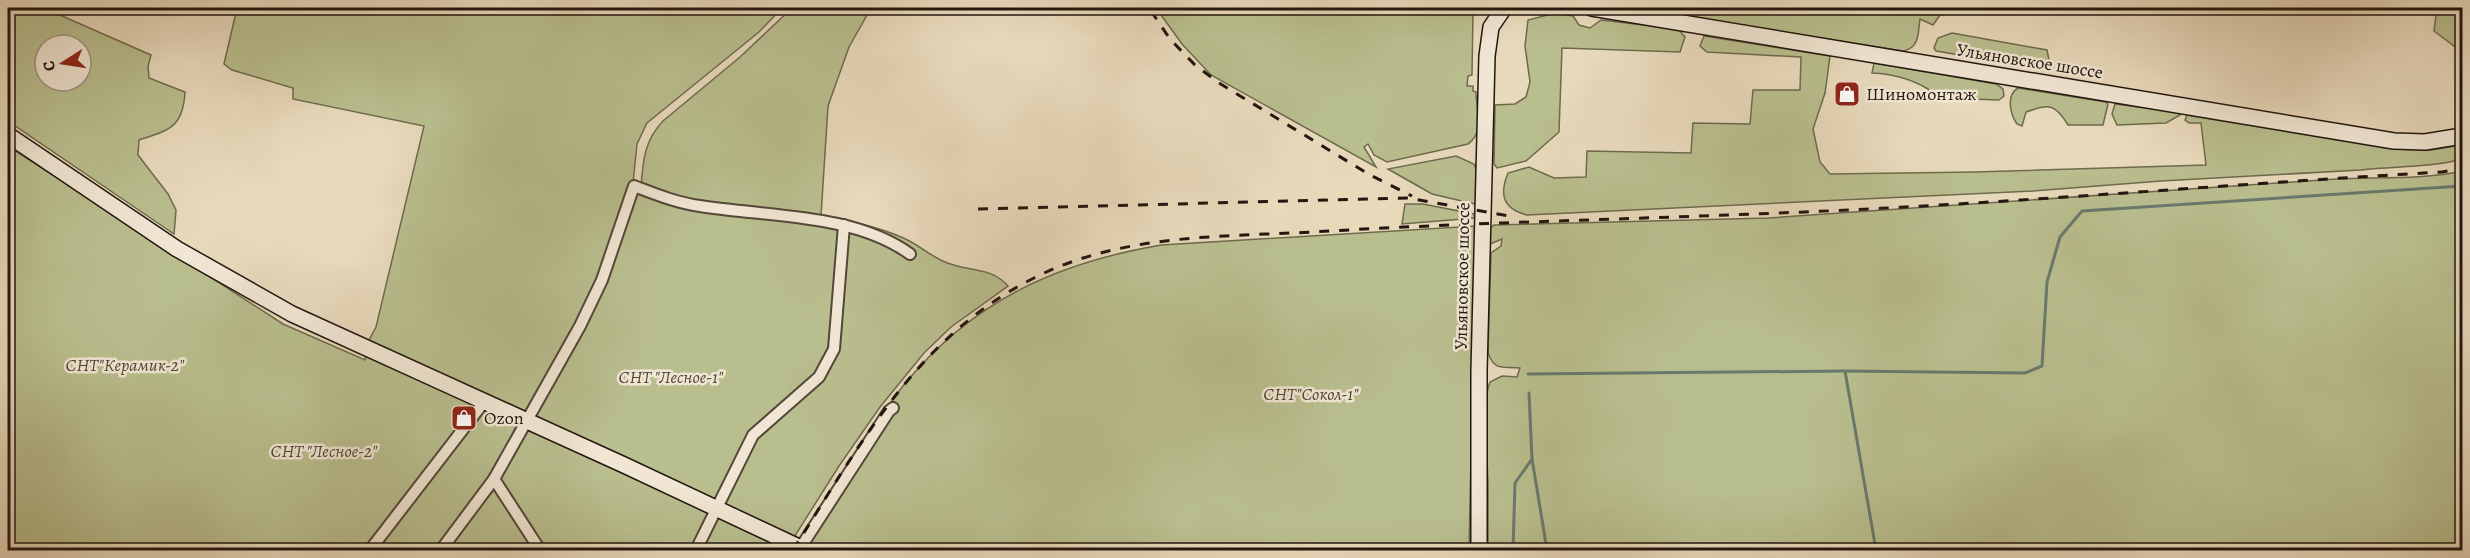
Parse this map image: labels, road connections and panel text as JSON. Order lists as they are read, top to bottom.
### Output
{
  "streets": {
    "main road": ["Ульяновское шоссе"]
  },
  "parks": [
    "СНТ\"Керамик-2\"",
    "СНТ \"Лесное-1\"",
    "СНТ\"Сокол-1\"",
    "СНТ \"Лесное-2\""
  ],
  "places": {
    "shop": ["Шиномонтаж", "Ozon"]
  },
  "north": "left"
}
